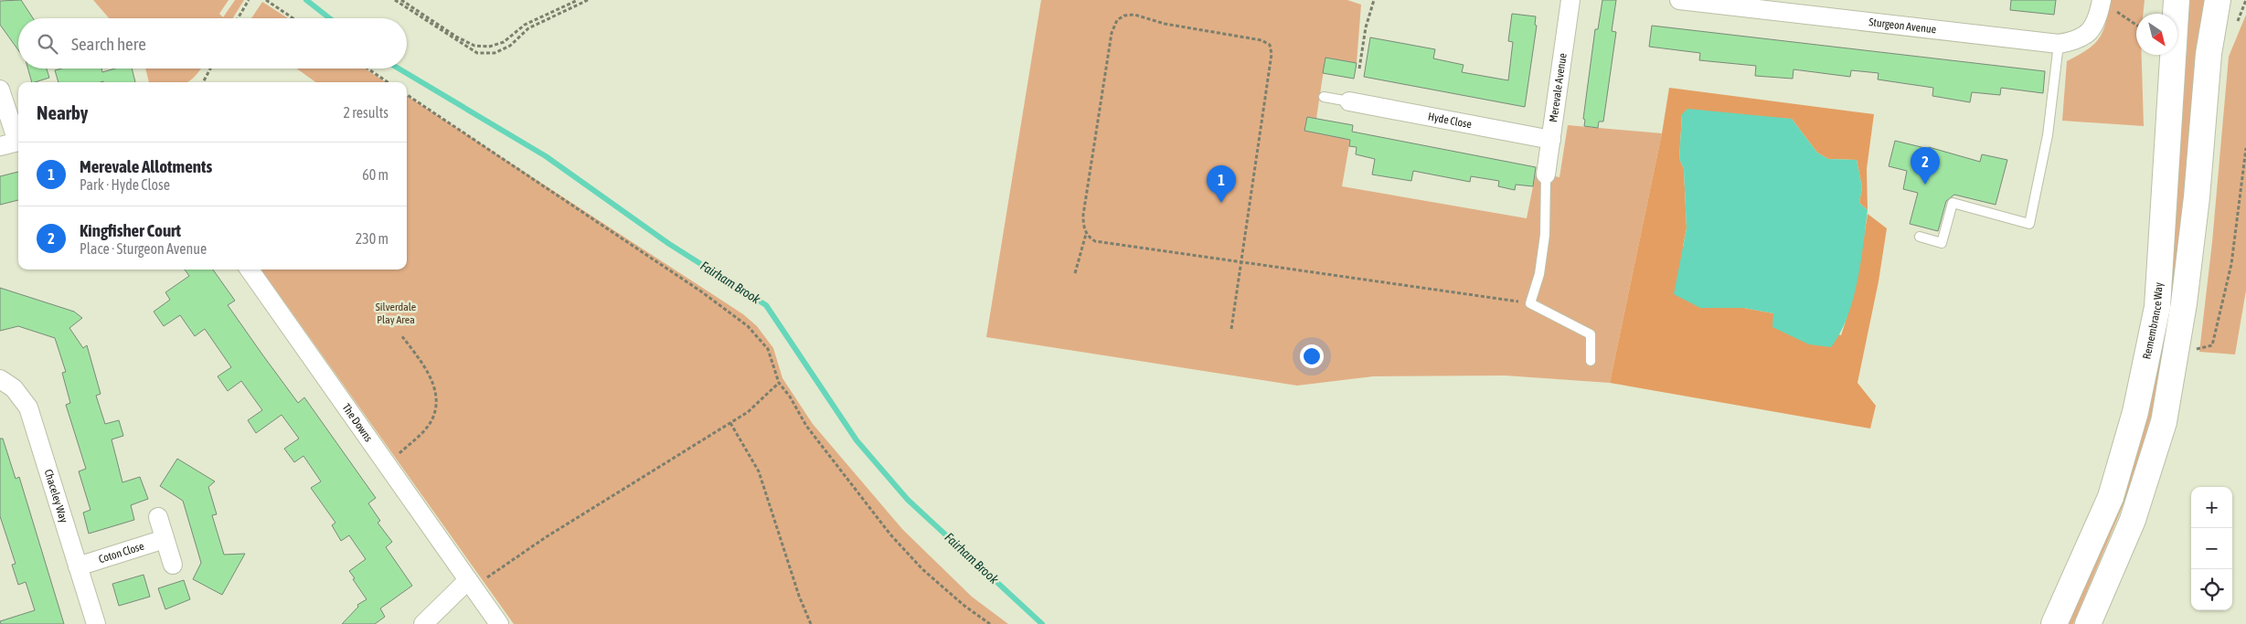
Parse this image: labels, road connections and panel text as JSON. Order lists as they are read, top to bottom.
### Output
{
  "streets": {
    "highway": ["Remembrance Way"],
    "street": [
      "Sturgeon Avenue",
      "Merevale Avenue",
      "Hyde Close",
      "The Downs",
      "Chaceley Way",
      "Coton Close"
    ]
  },
  "crossings": [
    ["Merevale Avenue", "Hyde Close"],
    ["Chaceley Way", "Coton Close"]
  ],
  "water": ["Fairham Brook"],
  "parks": ["Silverdale Play Area"],
  "north": "bottom right",
  "page": {
    "search": "Search here",
    "heading": ["Nearby", "2 results"],
    "list": [
      {
        "mark": "1",
        "name": "Merevale Allotments",
        "note": "Park · Hyde Close",
        "value": "60 m"
      },
      {
        "mark": "2",
        "name": "Kingfisher Court",
        "note": "Place · Sturgeon Avenue",
        "value": "230 m"
      }
    ],
    "pins": ["2", "1"],
    "map_buttons": ["+", "−"]
  }
}
